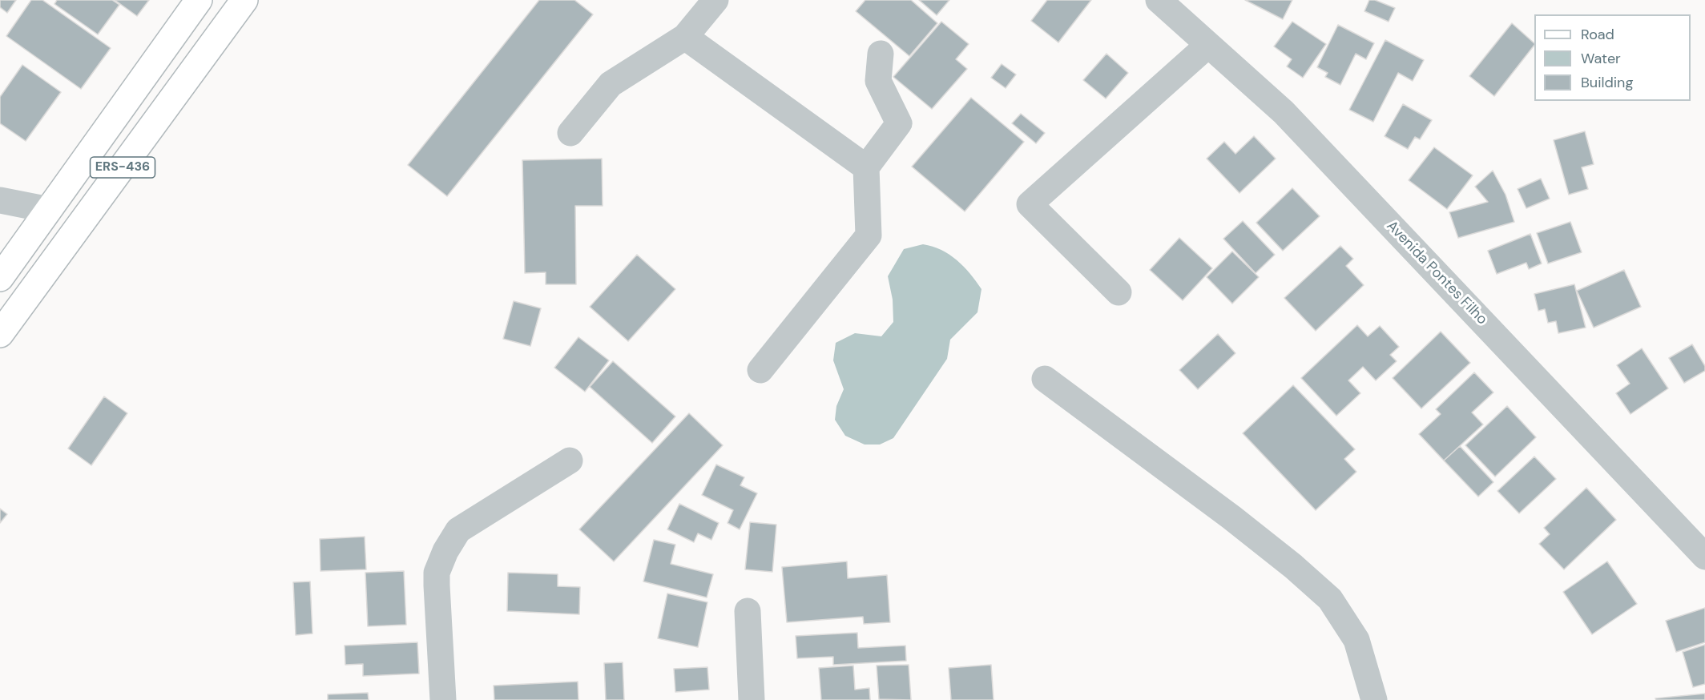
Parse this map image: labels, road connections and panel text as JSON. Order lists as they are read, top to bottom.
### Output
{
  "streets": {
    "main road": ["ERS-436"],
    "street": ["Avenida Pontes Filho"]
  },
  "legend": ["Road", "Water", "Building"]
}
